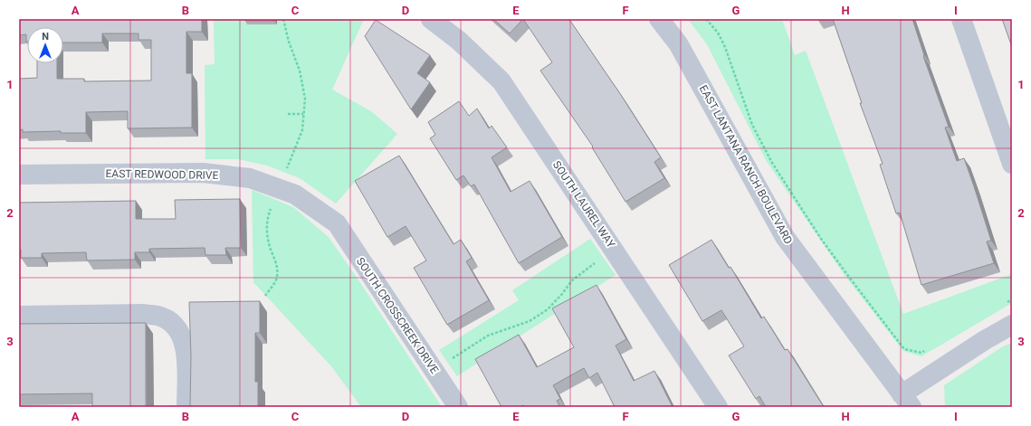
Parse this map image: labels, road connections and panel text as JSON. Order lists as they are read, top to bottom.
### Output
{
  "streets": {
    "street": [
      "EAST LANTANA RANCH BOULEVARD",
      "EAST REDWOOD DRIVE",
      "SOUTH LAUREL WAY",
      "SOUTH CROSSCREEK DRIVE"
    ]
  },
  "crossings": [
    ["EAST REDWOOD DRIVE", "SOUTH CROSSCREEK DRIVE"]
  ],
  "north": "top",
  "grid": {
    "columns": [
      "A",
      "B",
      "C",
      "D",
      "E",
      "F",
      "G",
      "H",
      "I"
    ],
    "rows": ["1", "2", "3"]
  }
}
